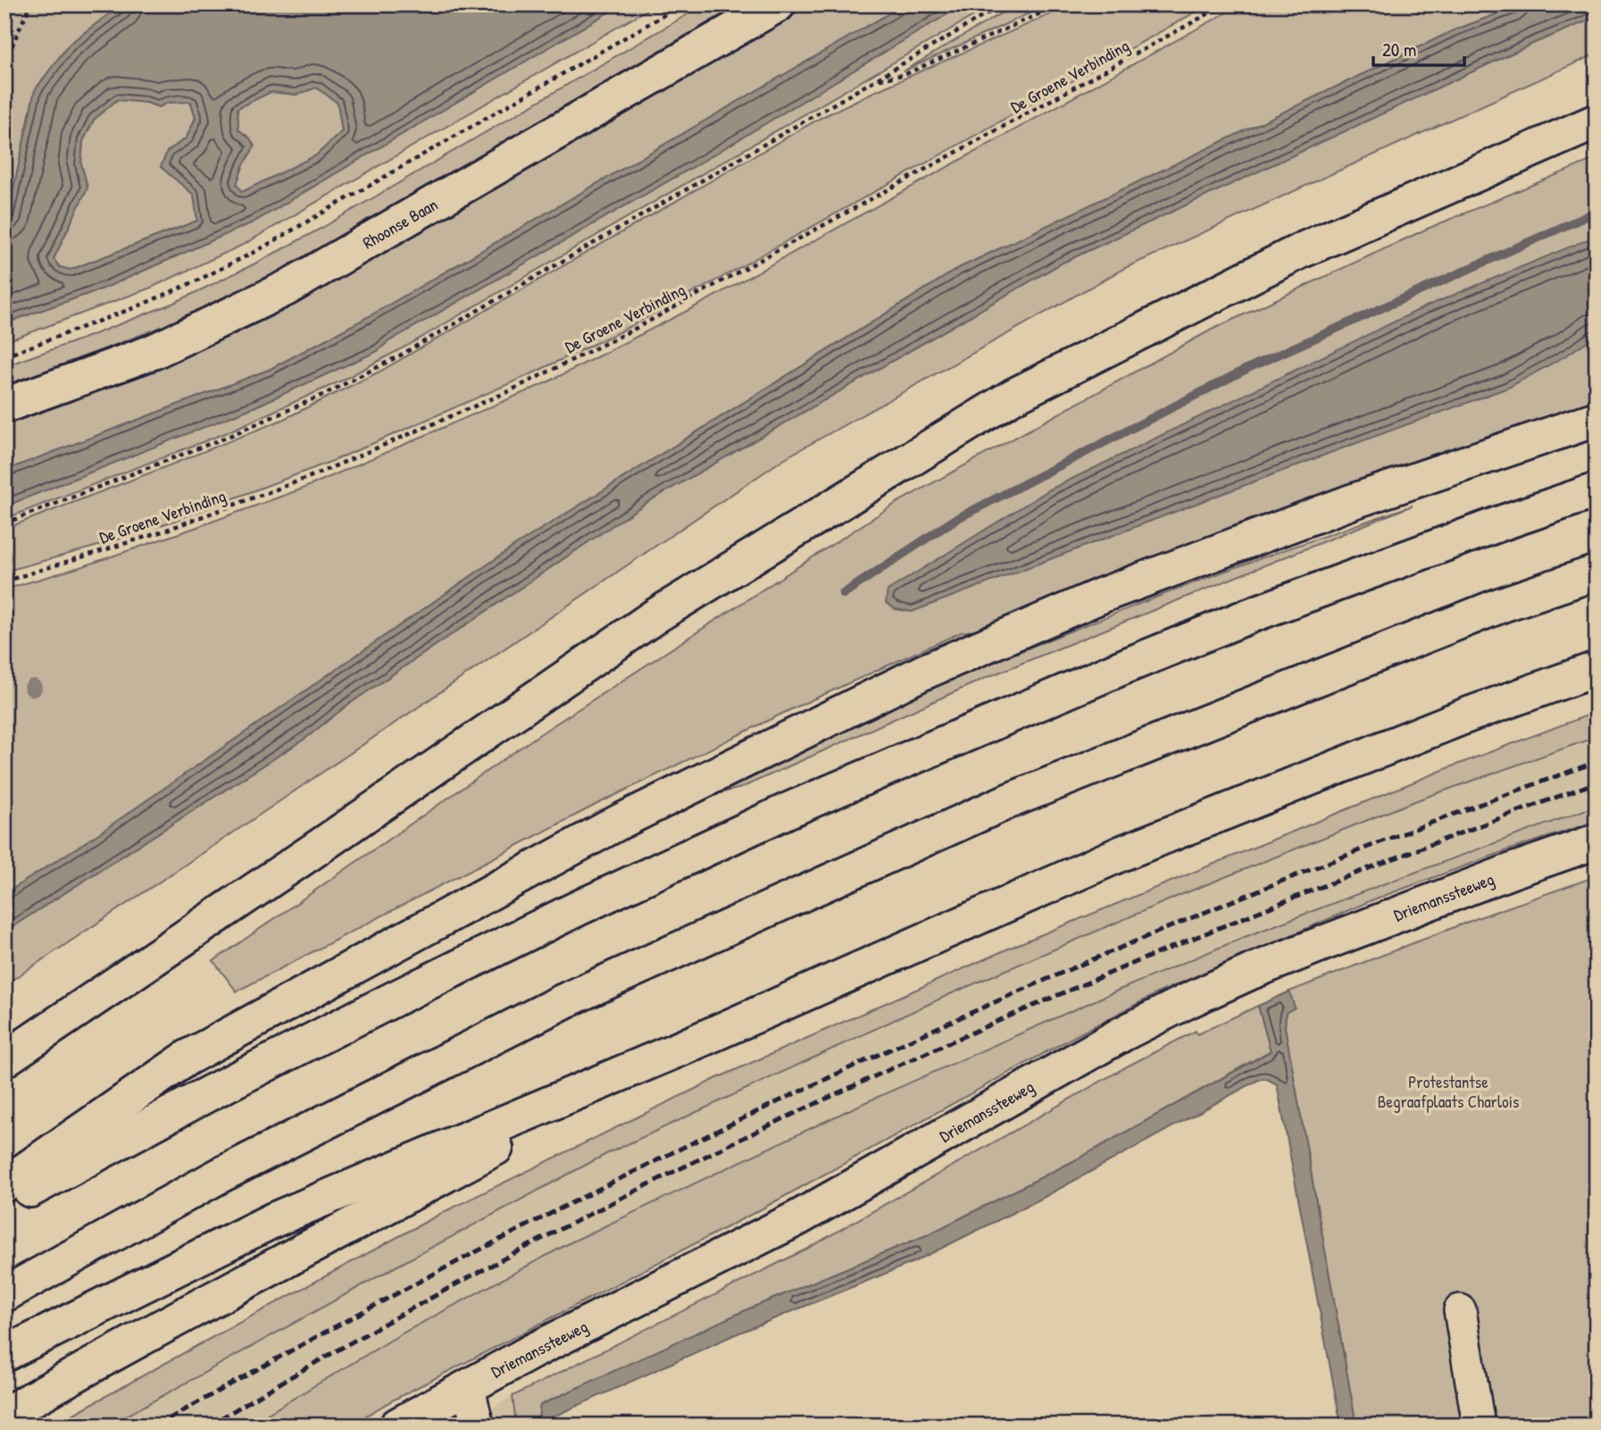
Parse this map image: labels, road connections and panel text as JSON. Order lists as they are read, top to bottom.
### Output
{
  "streets": {
    "main road": ["Rhoonse Baan", "Driemanssteeweg"],
    "path": ["De Groene Verbinding"]
  },
  "parks": ["Protestantse Begraafplaats Charlois"],
  "scale_bar": "20 m"
}
